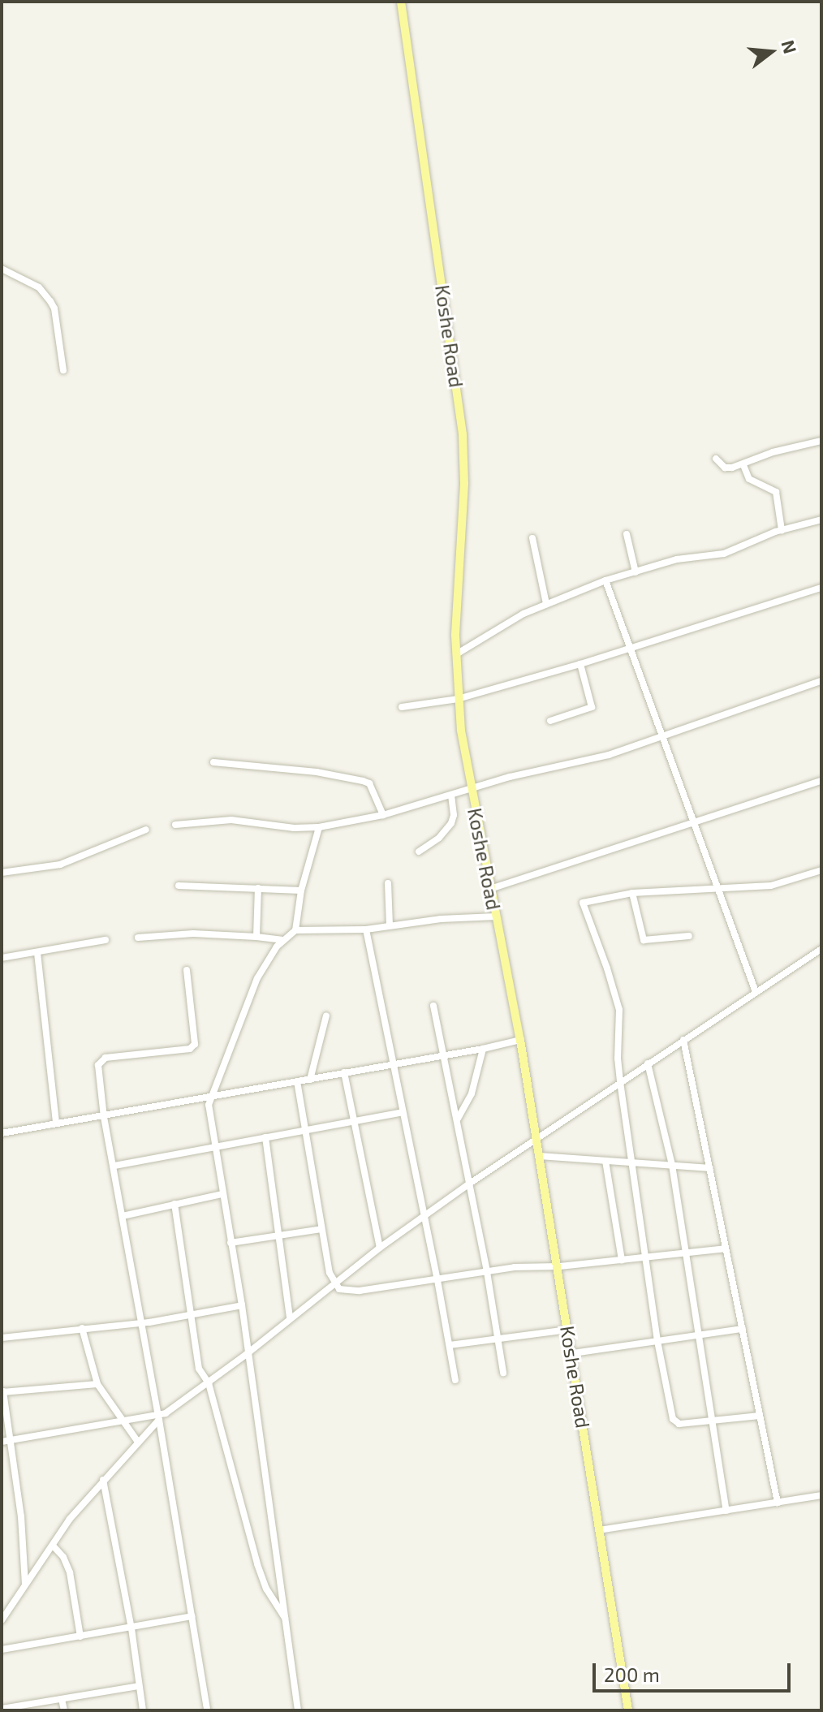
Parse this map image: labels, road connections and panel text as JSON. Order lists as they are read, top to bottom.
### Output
{
  "streets": {
    "main road": ["Koshe Road"]
  },
  "scale_bar": "200 m",
  "north": "right"
}
